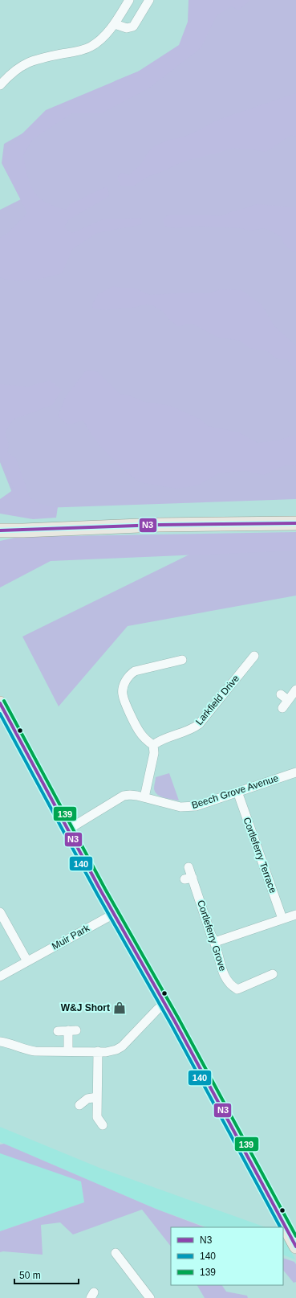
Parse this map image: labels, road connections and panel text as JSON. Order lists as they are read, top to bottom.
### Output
{
  "streets": {
    "street": [
      "Larkfield Drive",
      "Beech Grove Avenue",
      "Cortleferry Terrace",
      "Cortleferry Grove",
      "Muir Park"
    ]
  },
  "crossings": [
    ["Beech Grove Avenue", "Cortleferry Terrace"]
  ],
  "places": {
    "shop": ["W&J Short"]
  },
  "lines": ["transit line N3", "transit line 139", "transit line 140"],
  "legend": ["N3", "140", "139"],
  "scale_bar": "50 m"
}
